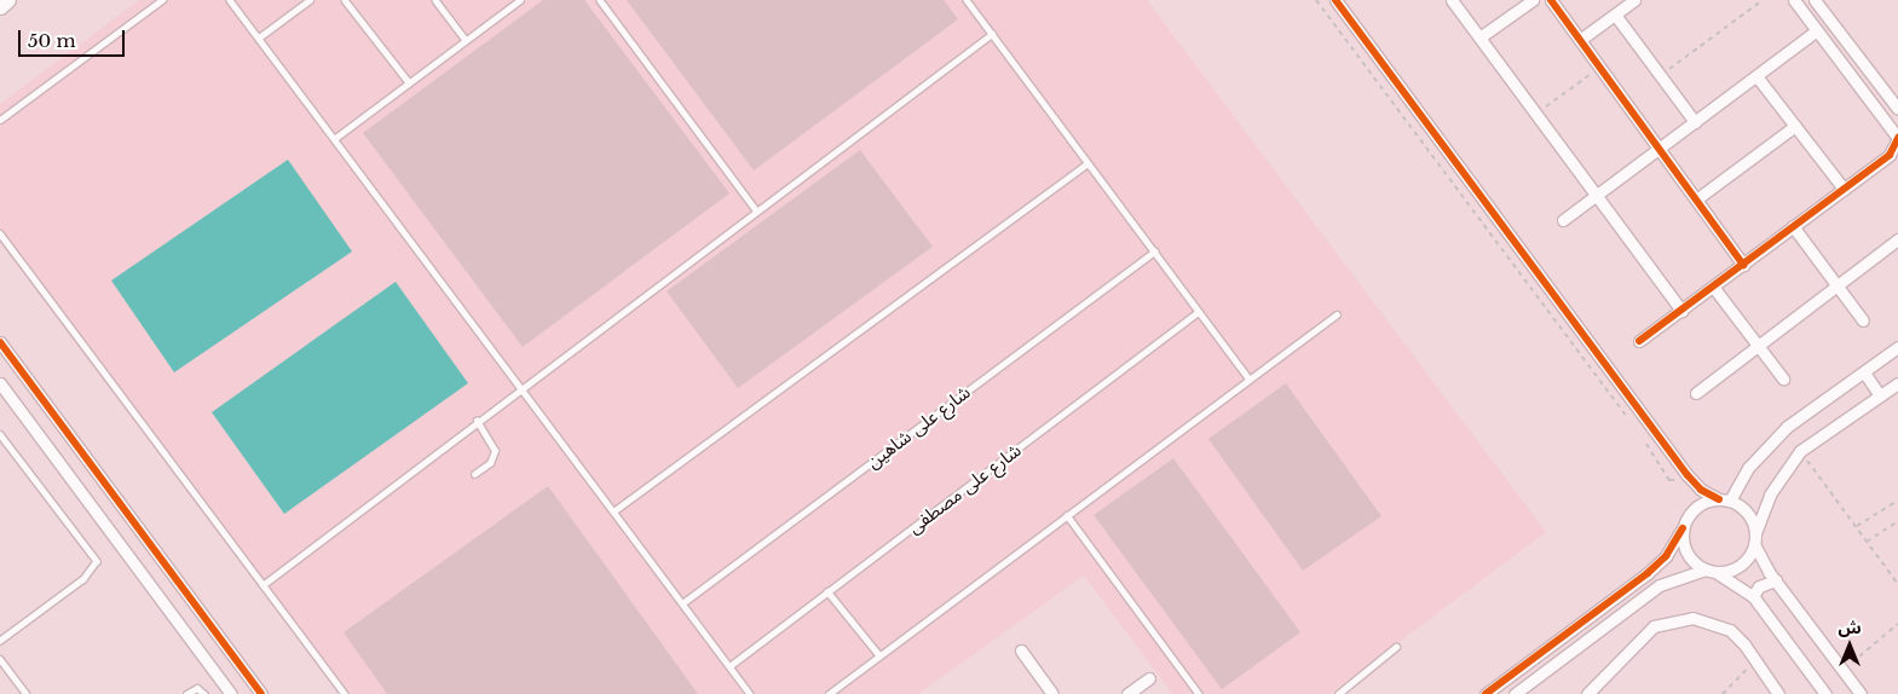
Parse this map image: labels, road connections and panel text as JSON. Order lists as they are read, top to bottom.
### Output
{
  "streets": {
    "lane": ["شارع على شاهين", "شارع على مصطفى"]
  },
  "scale_bar": "50 m",
  "north": "top"
}
